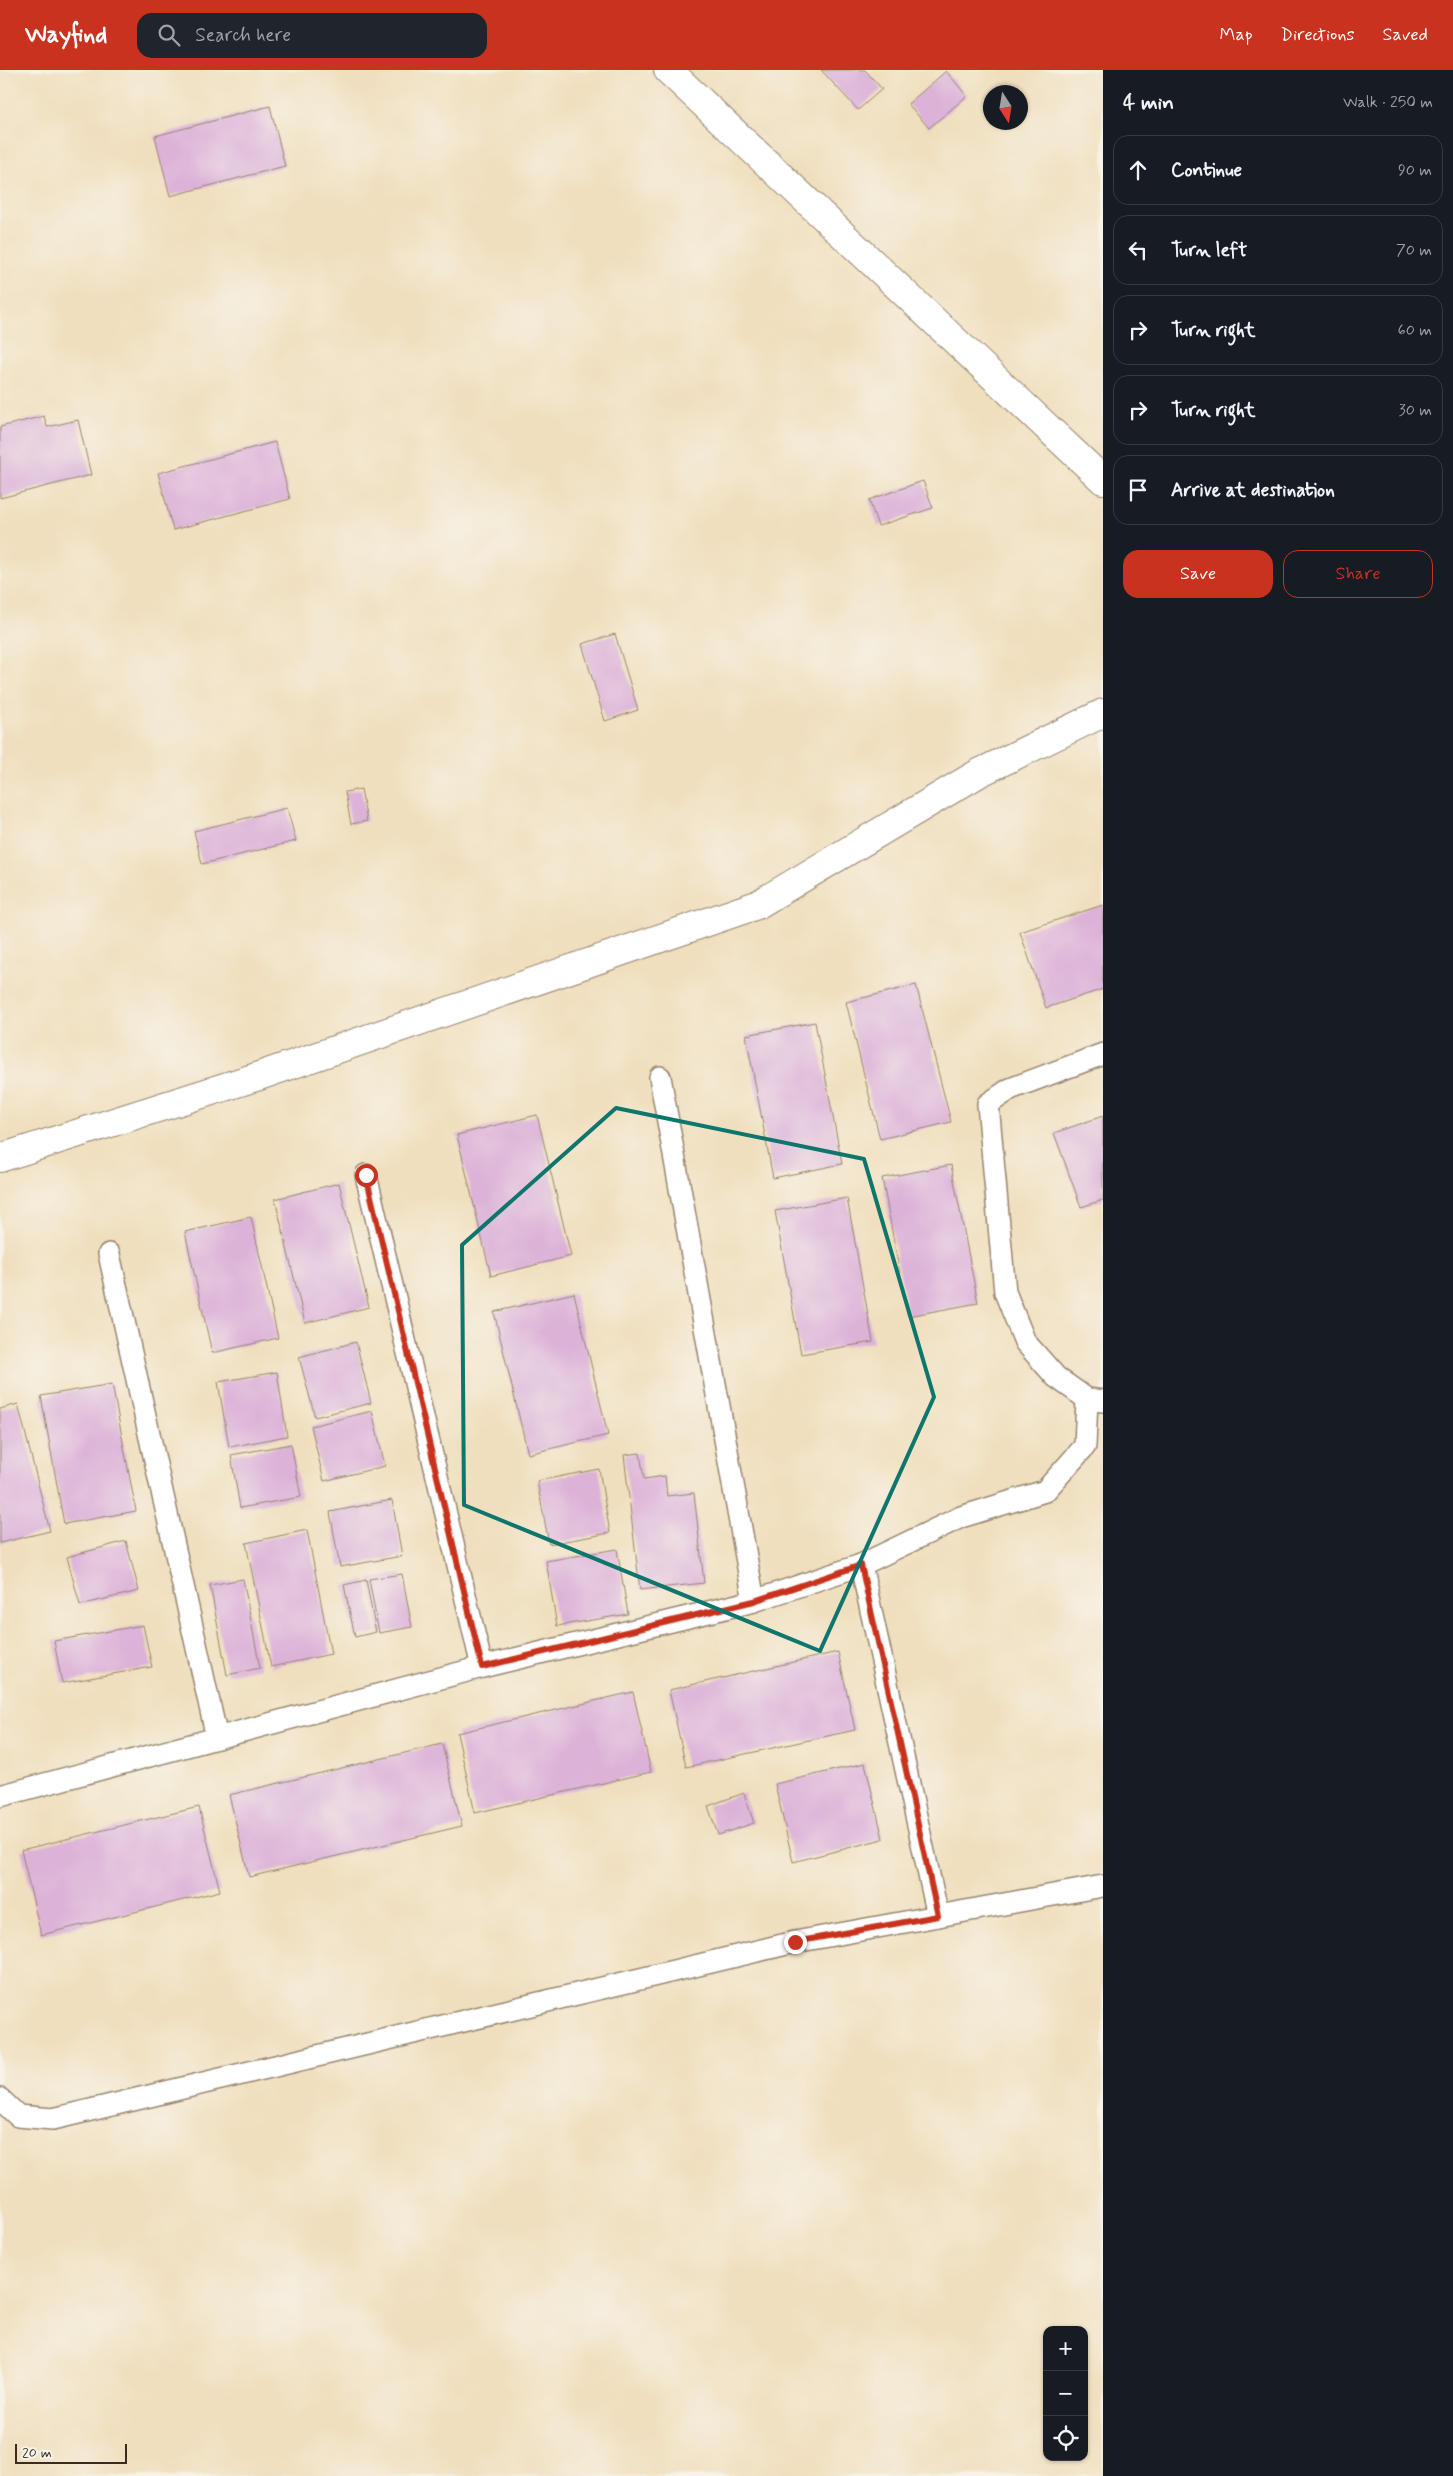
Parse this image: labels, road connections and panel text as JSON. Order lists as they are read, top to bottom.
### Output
{
  "scale_bar": "20 m",
  "north": "bottom",
  "page": {
    "header": "Wayfind",
    "search": "Search here",
    "nav": ["Map", "Directions", "Saved"],
    "heading": ["4 min", "Walk · 250 m"],
    "list": [
      ["Continue", "90 m"],
      ["Turn left", "70 m"],
      ["Turn right", "60 m"],
      ["Turn right", "30 m"],
      "Arrive at destination"
    ],
    "buttons": ["Save", "Share"],
    "map_buttons": ["+", "−"],
    "scale": "20 m"
  }
}
